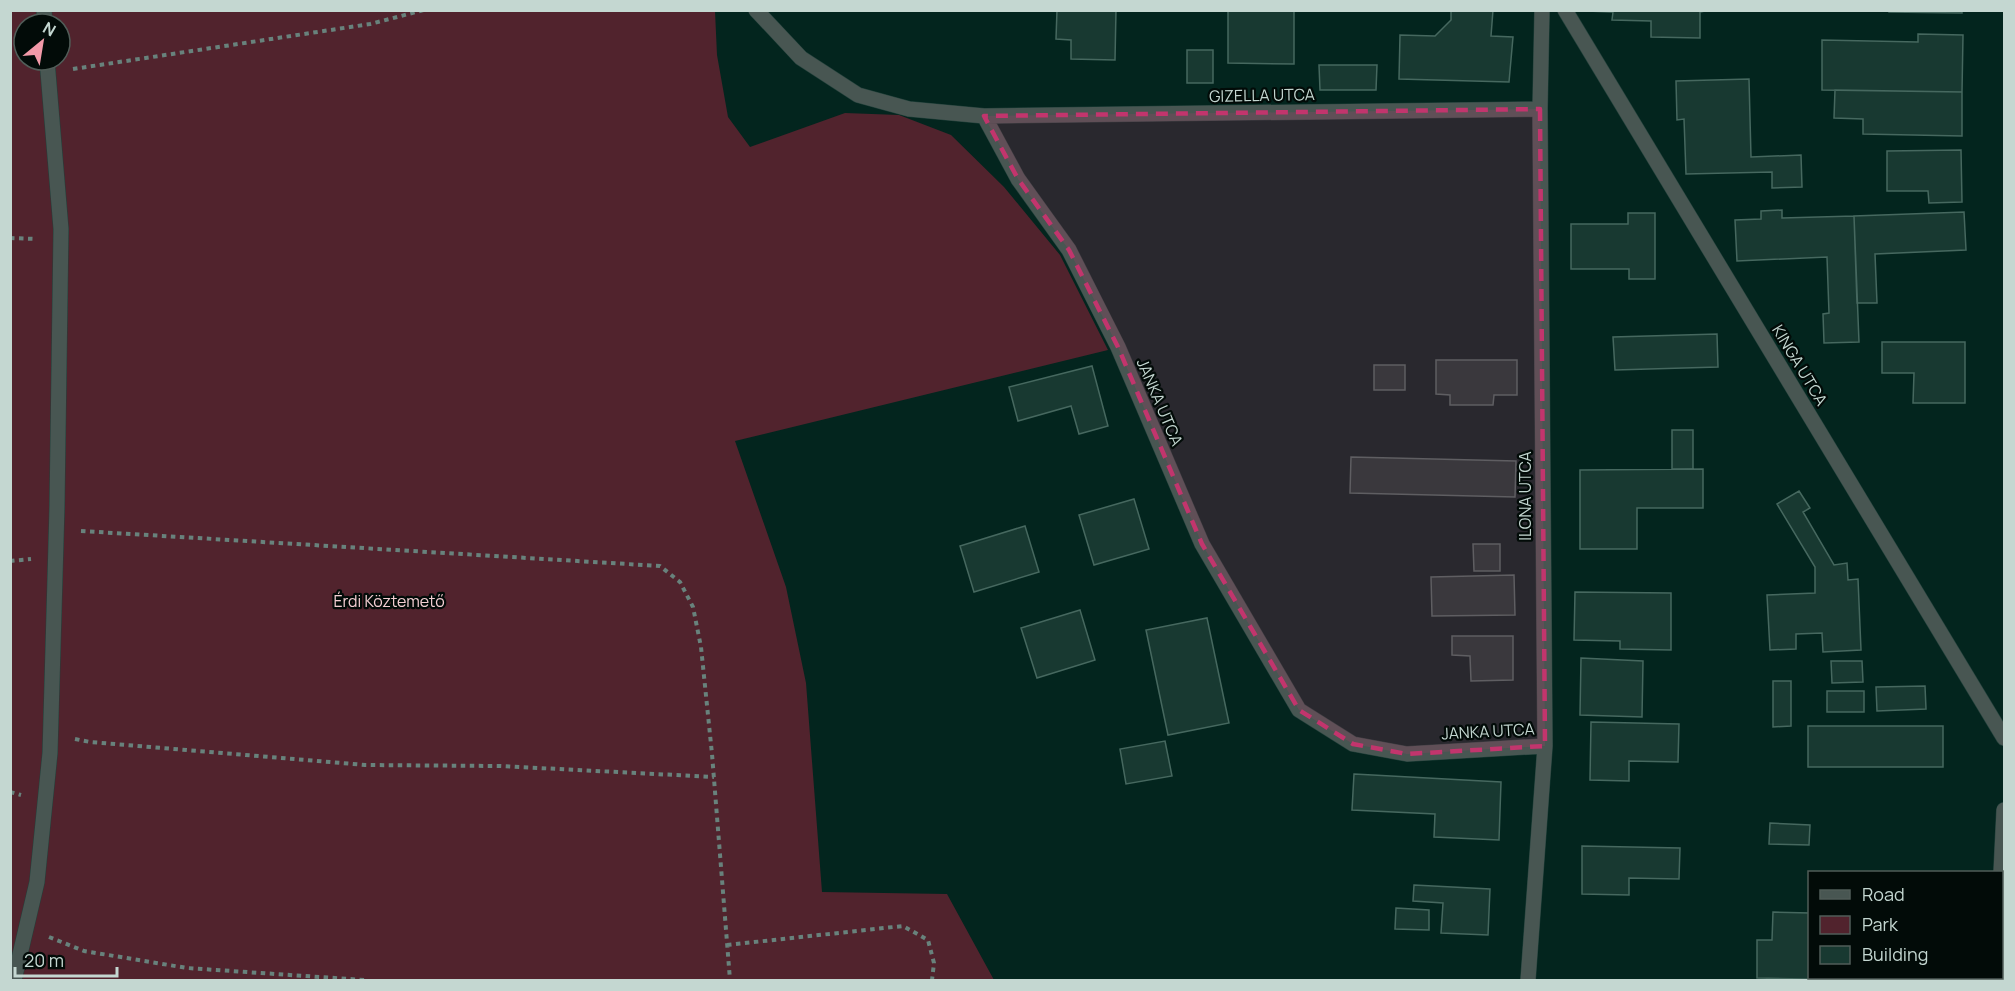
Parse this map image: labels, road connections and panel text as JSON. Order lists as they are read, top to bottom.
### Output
{
  "streets": {
    "street": [
      "GIZELLA UTCA",
      "KINGA UTCA",
      "JANKA UTCA",
      "ILONA UTCA"
    ]
  },
  "crossings": [
    ["GIZELLA UTCA", "JANKA UTCA"],
    ["GIZELLA UTCA", "ILONA UTCA"],
    ["JANKA UTCA", "ILONA UTCA"]
  ],
  "parks": ["Érdi Köztemető"],
  "legend": ["Road", "Park", "Building"],
  "scale_bar": "20 m",
  "north": "top right"
}
